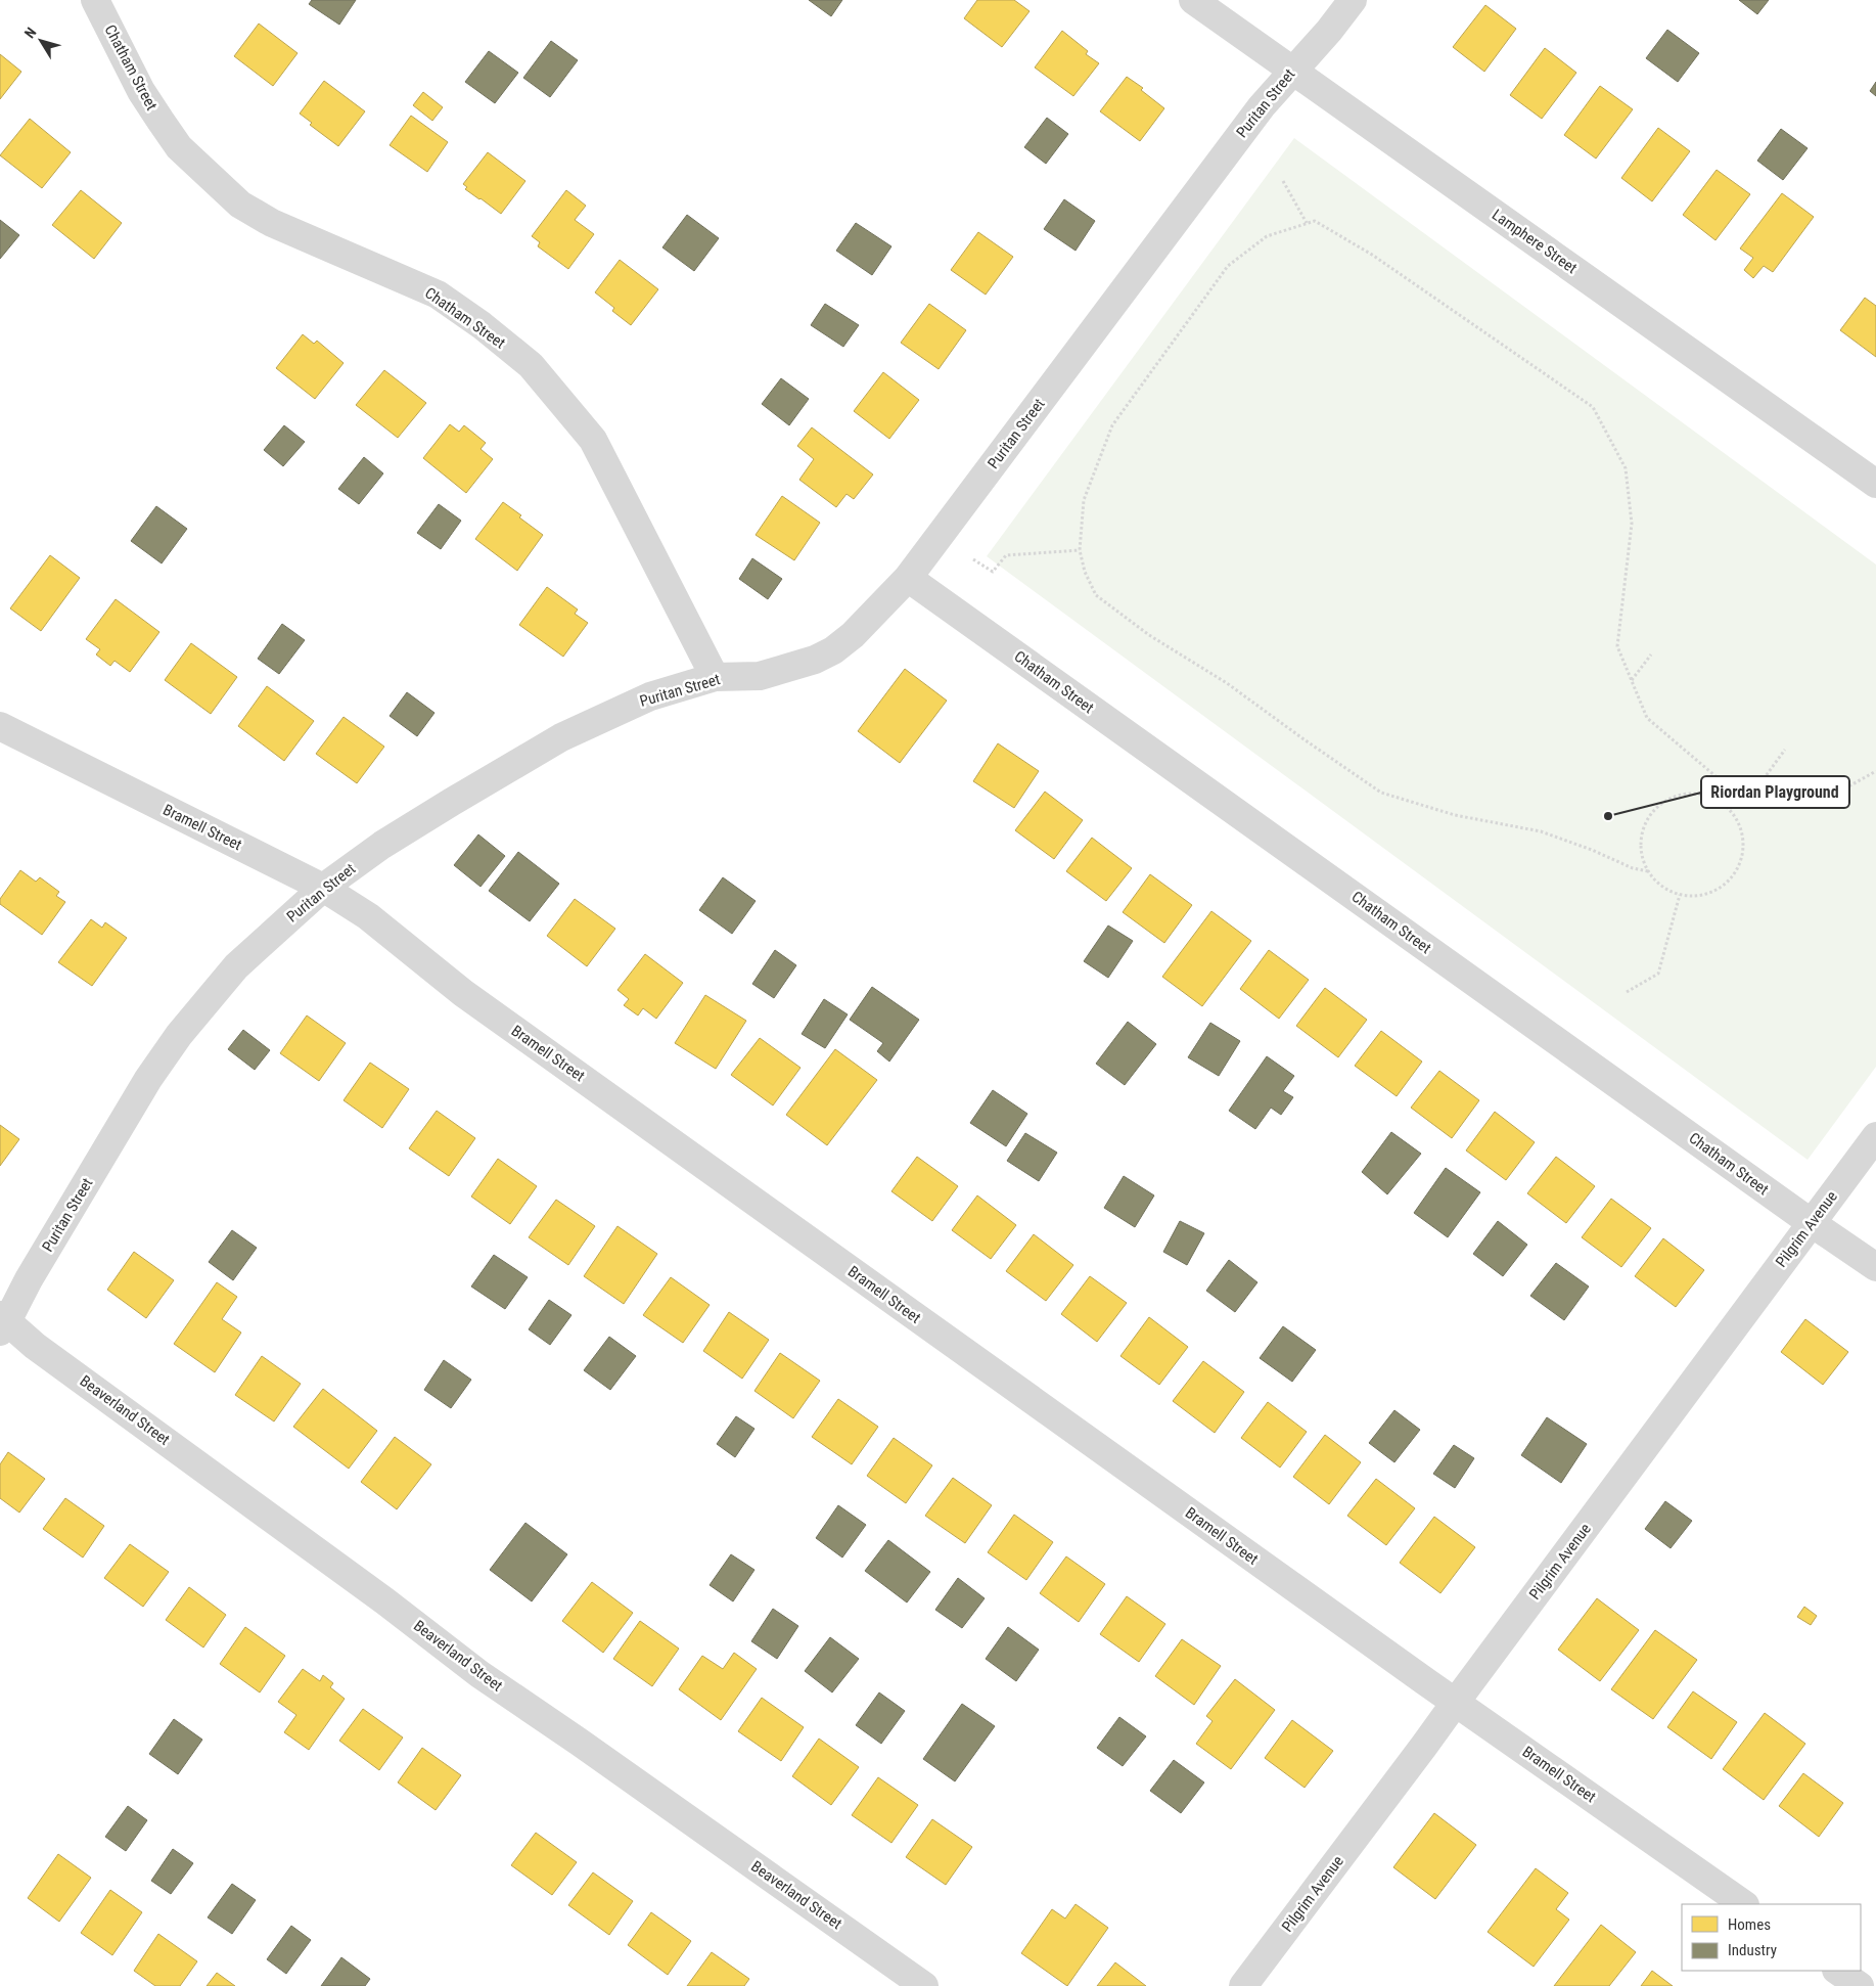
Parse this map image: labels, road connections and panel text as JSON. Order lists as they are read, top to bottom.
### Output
{
  "streets": {
    "street": [
      "Chatham Street",
      "Puritan Street",
      "Lamphere Street",
      "Bramell Street",
      "Pilgrim Avenue",
      "Beaverland Street"
    ]
  },
  "crossings": [
    ["Chatham Street", "Puritan Street"],
    ["Chatham Street", "Pilgrim Avenue"],
    ["Puritan Street", "Lamphere Street"],
    ["Puritan Street", "Bramell Street"],
    ["Puritan Street", "Beaverland Street"],
    ["Bramell Street", "Pilgrim Avenue"]
  ],
  "places": ["Riordan Playground"],
  "legend": ["Homes", "Industry"],
  "north": "top left"
}
